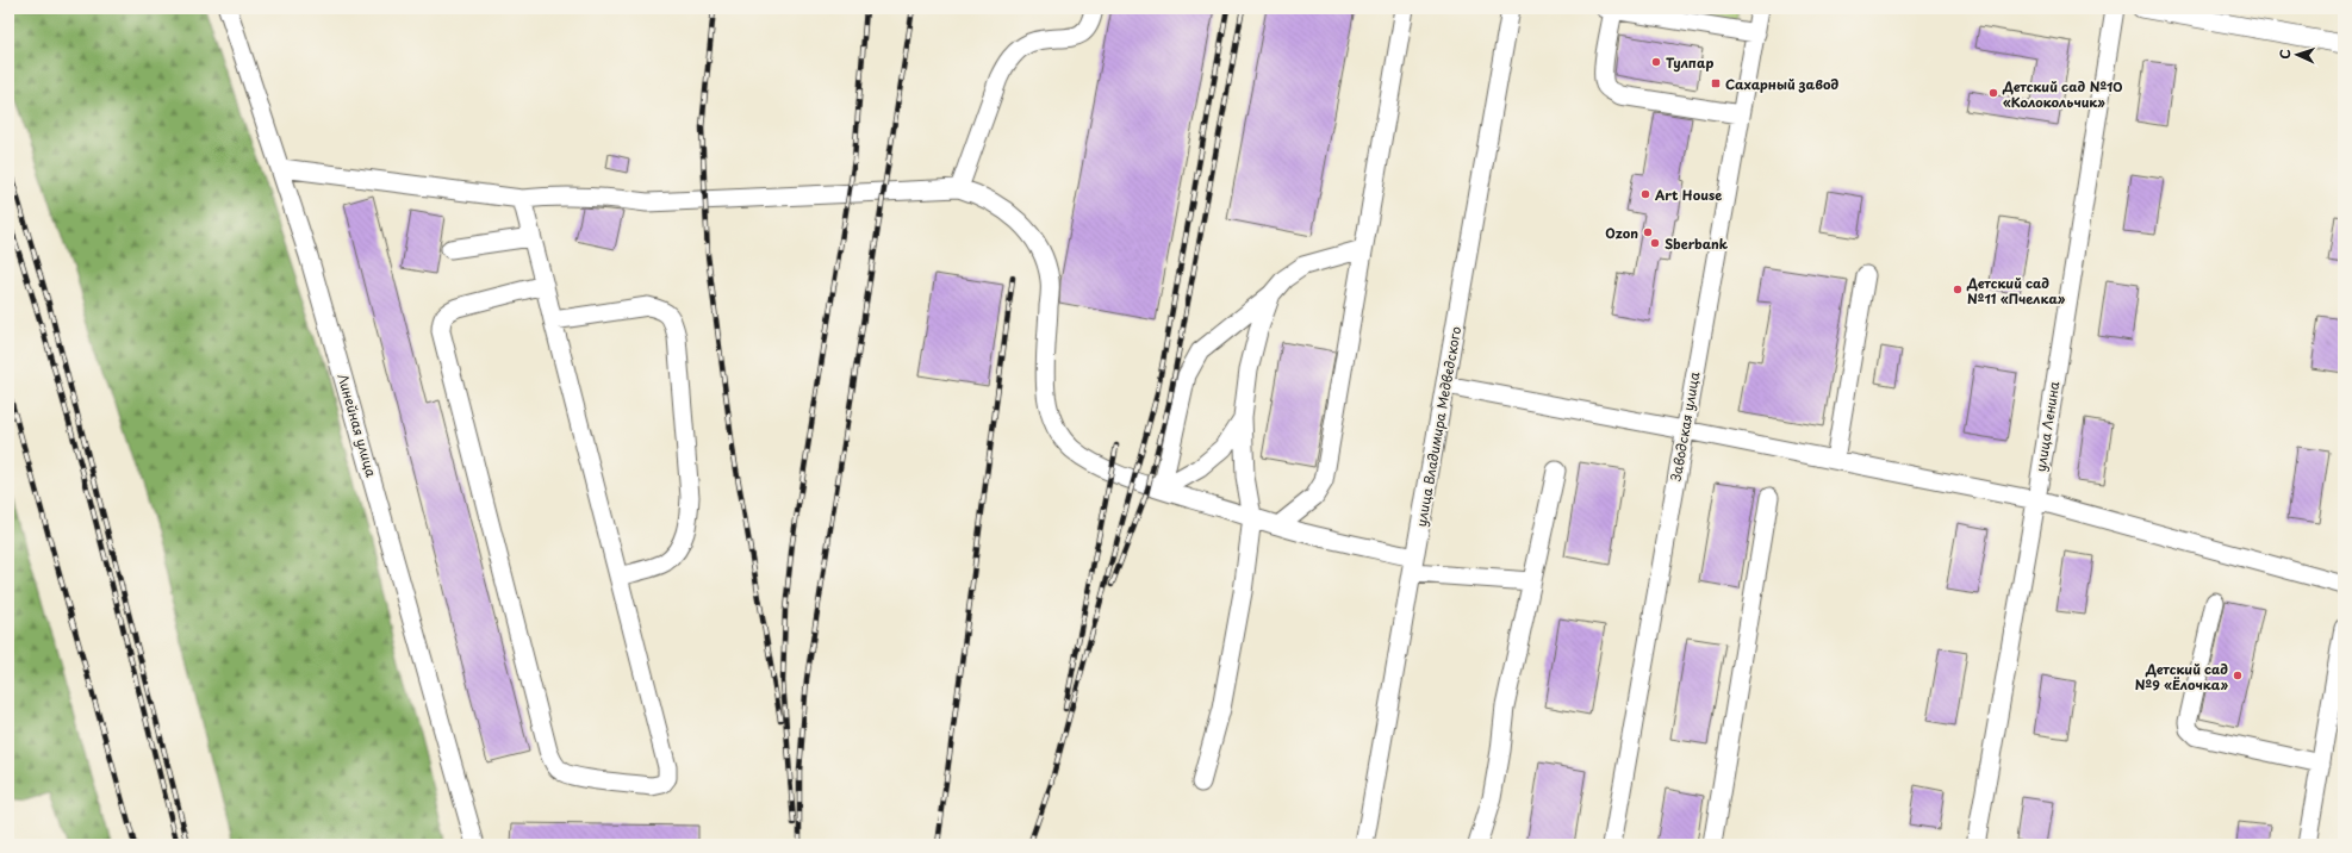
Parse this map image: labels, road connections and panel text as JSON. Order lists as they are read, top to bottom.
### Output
{
  "streets": {
    "street": [
      "Линейная улица",
      "улица Владимира Медведского",
      "Заводская улица",
      "улица Ленина"
    ]
  },
  "places": {
    "other": [
      "Тулпар",
      "Детский сад №10 «Колокольчик»",
      "Art House",
      "Ozon",
      "Sberbank",
      "Детский сад №11 «Пчелка»",
      "Детский сад №9 «Ёлочка»"
    ],
    "transit": ["Сахарный завод"]
  },
  "north": "left"
}
